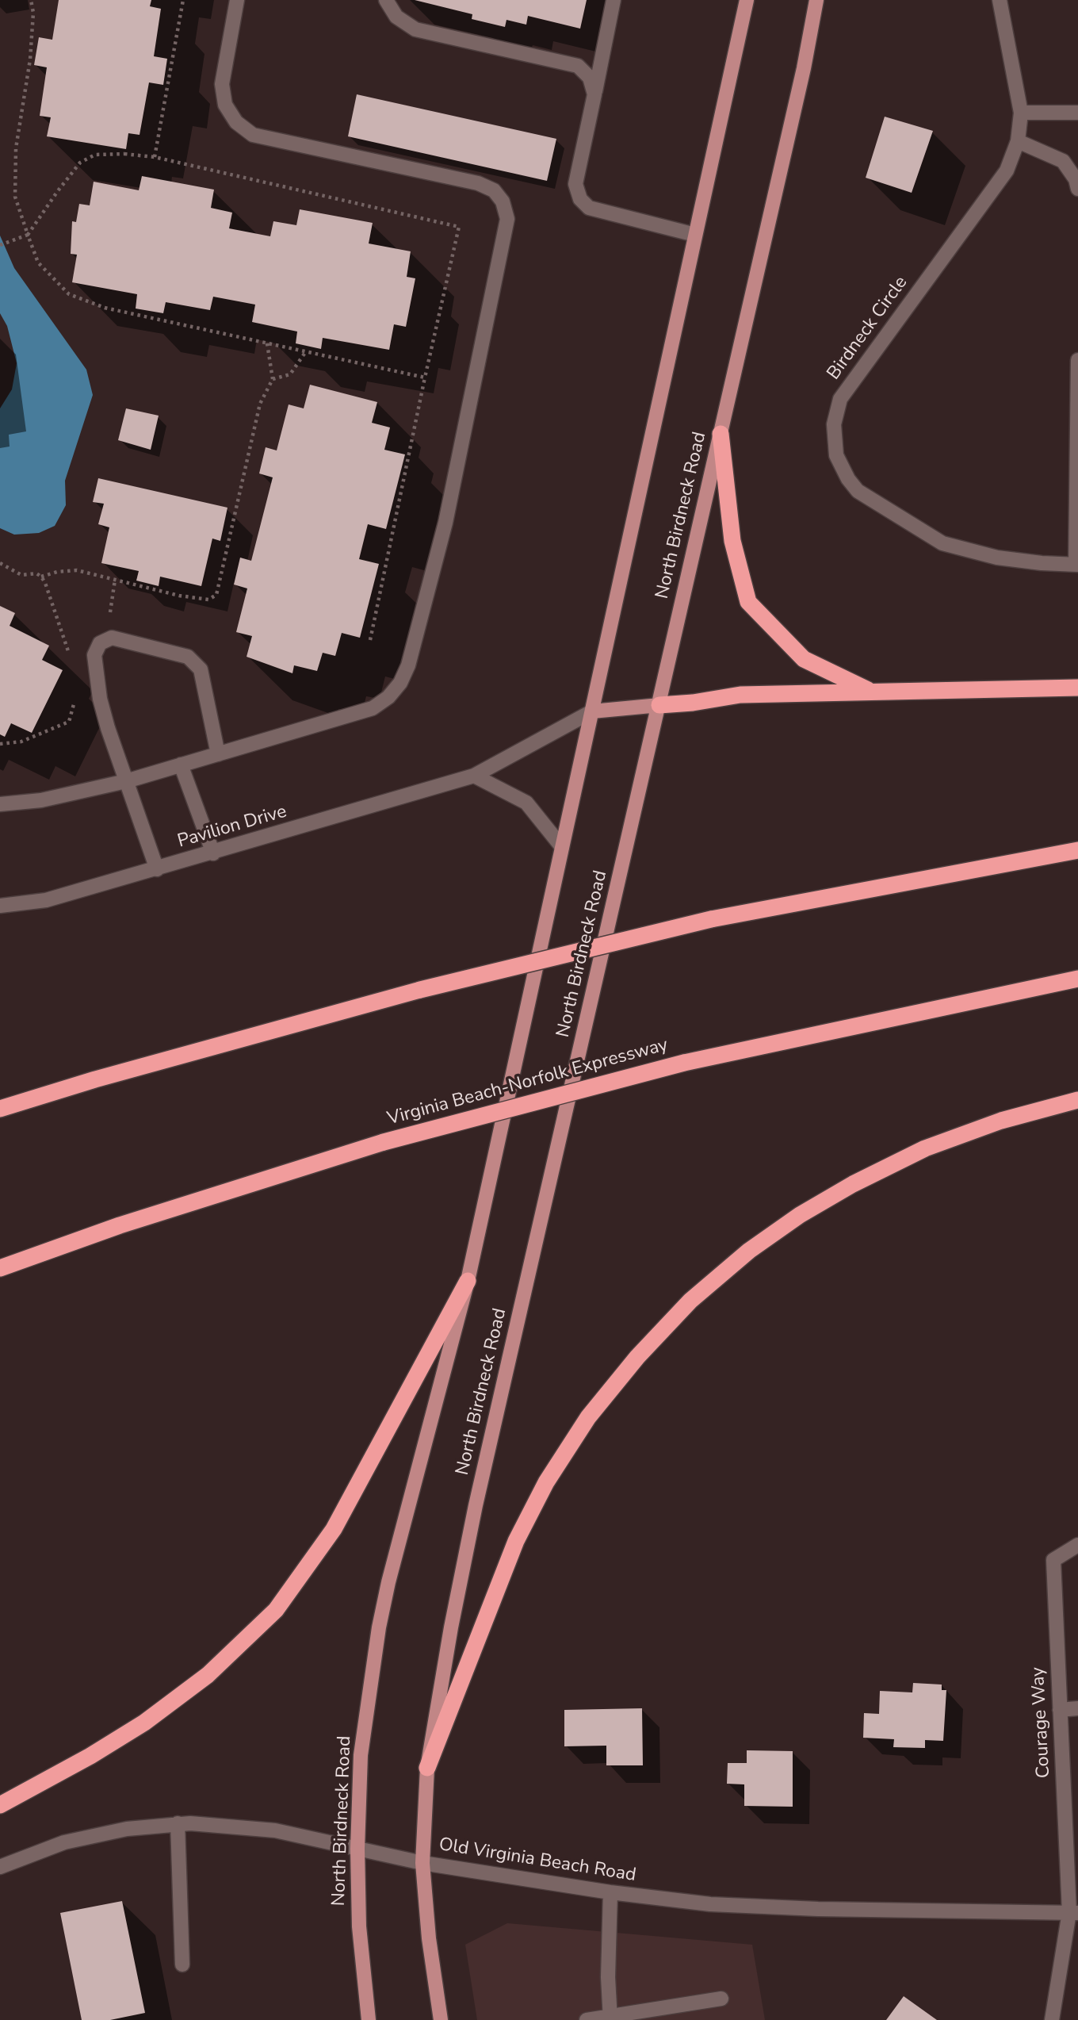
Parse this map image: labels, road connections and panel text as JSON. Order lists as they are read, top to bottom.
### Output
{
  "streets": {
    "highway": ["Virginia Beach-Norfolk Expressway"],
    "main road": ["North Birdneck Road", "Pavilion Drive"],
    "street": ["Birdneck Circle", "Courage Way", "Old Virginia Beach Road"]
  },
  "crossings": [
    ["North Birdneck Road", "Pavilion Drive"],
    ["North Birdneck Road", "Old Virginia Beach Road"],
    ["Courage Way", "Old Virginia Beach Road"]
  ]
}
